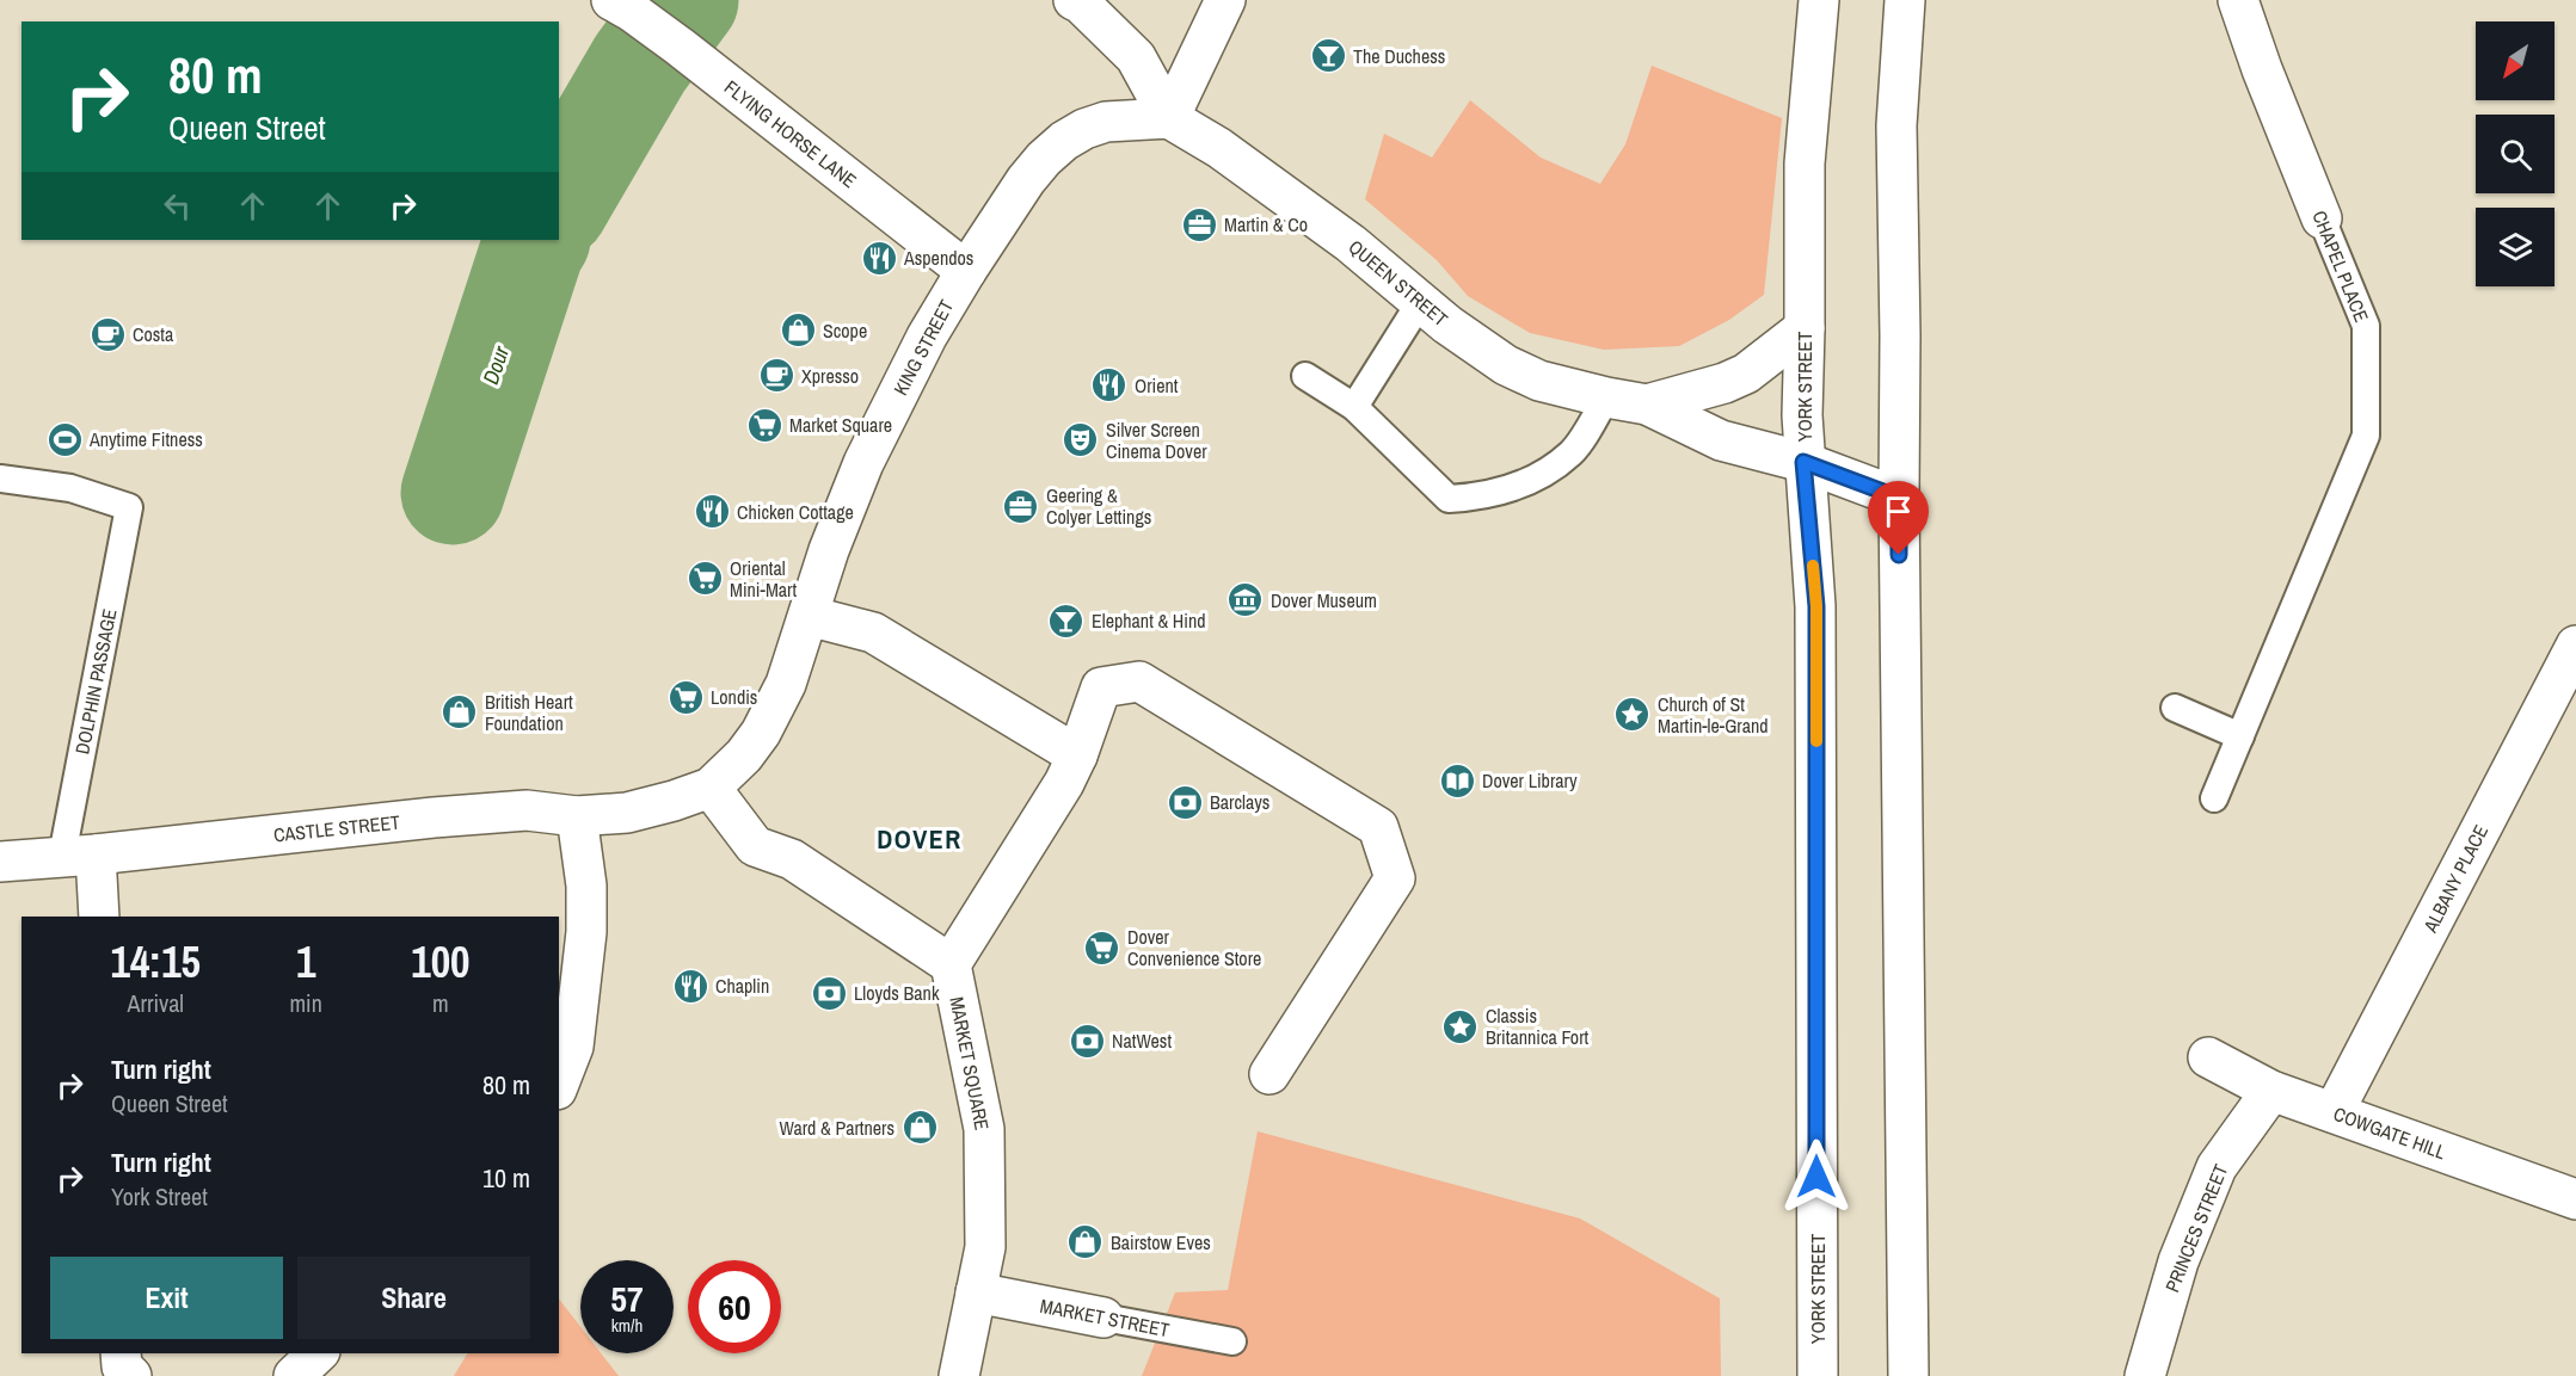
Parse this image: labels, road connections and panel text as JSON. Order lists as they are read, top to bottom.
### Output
{
  "streets": {
    "street": [
      "FLYING HORSE LANE",
      "CHAPEL PLACE",
      "QUEEN STREET",
      "KING STREET",
      "YORK STREET",
      "CASTLE STREET",
      "ALBANY PLACE",
      "MARKET SQUARE",
      "COWGATE HILL",
      "PRINCES STREET",
      "MARKET STREET"
    ],
    "lane": ["DOLPHIN PASSAGE"]
  },
  "crossings": [
    ["FLYING HORSE LANE", "KING STREET"],
    ["QUEEN STREET", "KING STREET"],
    ["QUEEN STREET", "YORK STREET"],
    ["KING STREET", "CASTLE STREET"],
    ["DOLPHIN PASSAGE", "CASTLE STREET"],
    ["ALBANY PLACE", "COWGATE HILL"],
    ["MARKET SQUARE", "MARKET STREET"],
    ["COWGATE HILL", "PRINCES STREET"]
  ],
  "districts": ["DOVER"],
  "water": ["Dour"],
  "places": {
    "bar": ["The Duchess", "Elephant & Hind"],
    "office": ["Martin & Co", "Geering & Colyer Lettings"],
    "restaurant": [
      "Aspendos",
      "Orient",
      "Chicken Cottage",
      "Chaplin"
    ],
    "shop": [
      "Scope",
      "British Heart Foundation",
      "Ward & Partners",
      "Bairstow Eves"
    ],
    "cafe": ["Costa", "Xpresso"],
    "supermarket": [
      "Market Square",
      "Oriental Mini-Mart",
      "Londis",
      "Dover Convenience Store"
    ],
    "sports": ["Anytime Fitness"],
    "theatre": ["Silver Screen Cinema Dover"],
    "museum": ["Dover Museum"],
    "place": ["Church of St Martin-le-Grand", "Classis Britannica Fort"],
    "library": ["Dover Library"],
    "bank": ["Barclays", "Lloyds Bank", "NatWest"]
  },
  "north": "bottom left",
  "page": {
    "turn": ["80 m", "Queen Street"],
    "eta": [
      "14:15",
      "Arrival",
      "1",
      "min",
      "100",
      "m"
    ],
    "list": [
      {
        "name": "Turn right",
        "note": "Queen Street",
        "value": "80 m"
      },
      {
        "name": "Turn right",
        "note": "York Street",
        "value": "10 m"
      }
    ],
    "buttons": ["Exit", "Share"],
    "speed": "57 km/h",
    "limit": "60"
  }
}
